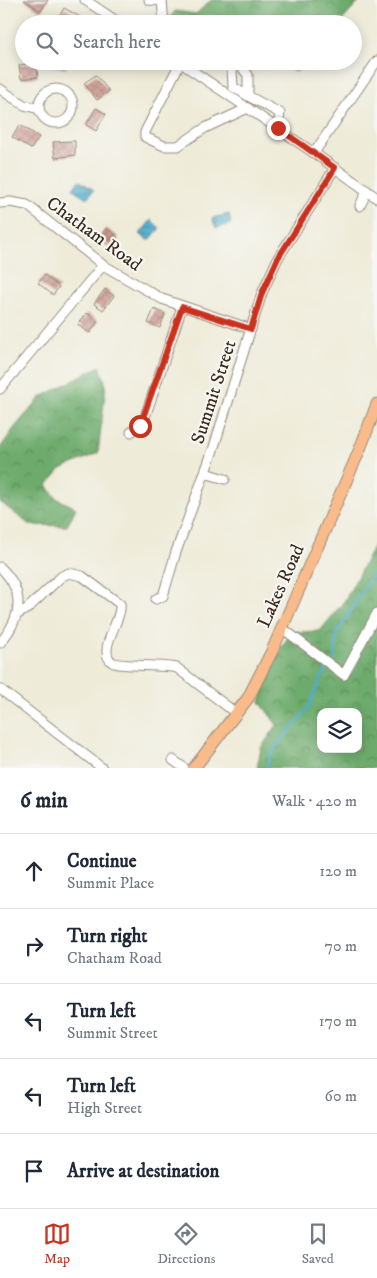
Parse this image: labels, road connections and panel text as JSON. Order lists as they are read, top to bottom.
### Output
{
  "streets": {
    "main road": ["Lakes Road"],
    "street": ["Chatham Road", "Summit Street"]
  },
  "crossings": [
    ["Chatham Road", "Summit Street"]
  ],
  "page": {
    "search": "Search here",
    "heading": ["6 min", "Walk · 420 m"],
    "list": [
      ["Continue", "Summit Place", "120 m"],
      ["Turn right", "Chatham Road", "70 m"],
      ["Turn left", "Summit Street", "170 m"],
      ["Turn left", "High Street", "60 m"],
      "Arrive at destination"
    ],
    "nav": ["Map", "Directions", "Saved"]
  }
}
